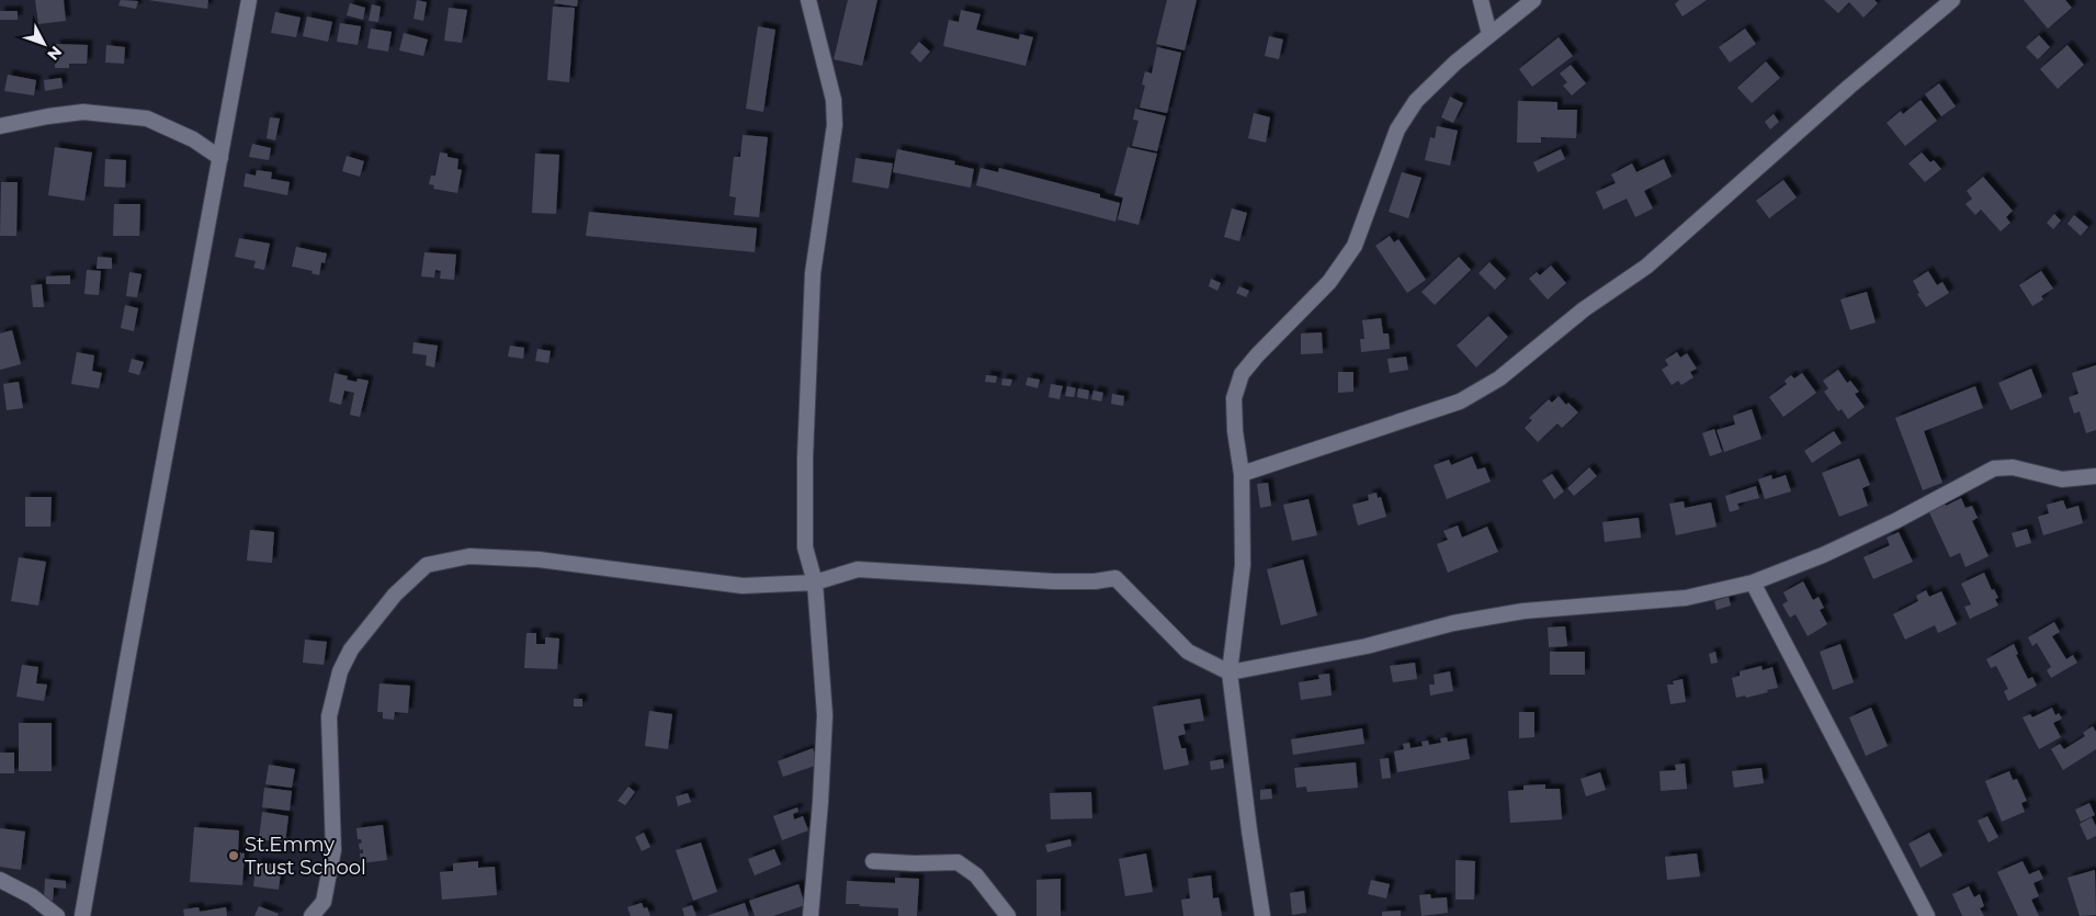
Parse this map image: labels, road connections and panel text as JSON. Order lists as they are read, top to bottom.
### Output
{
  "places": ["St.Emmy Trust School"],
  "north": "bottom right"
}
